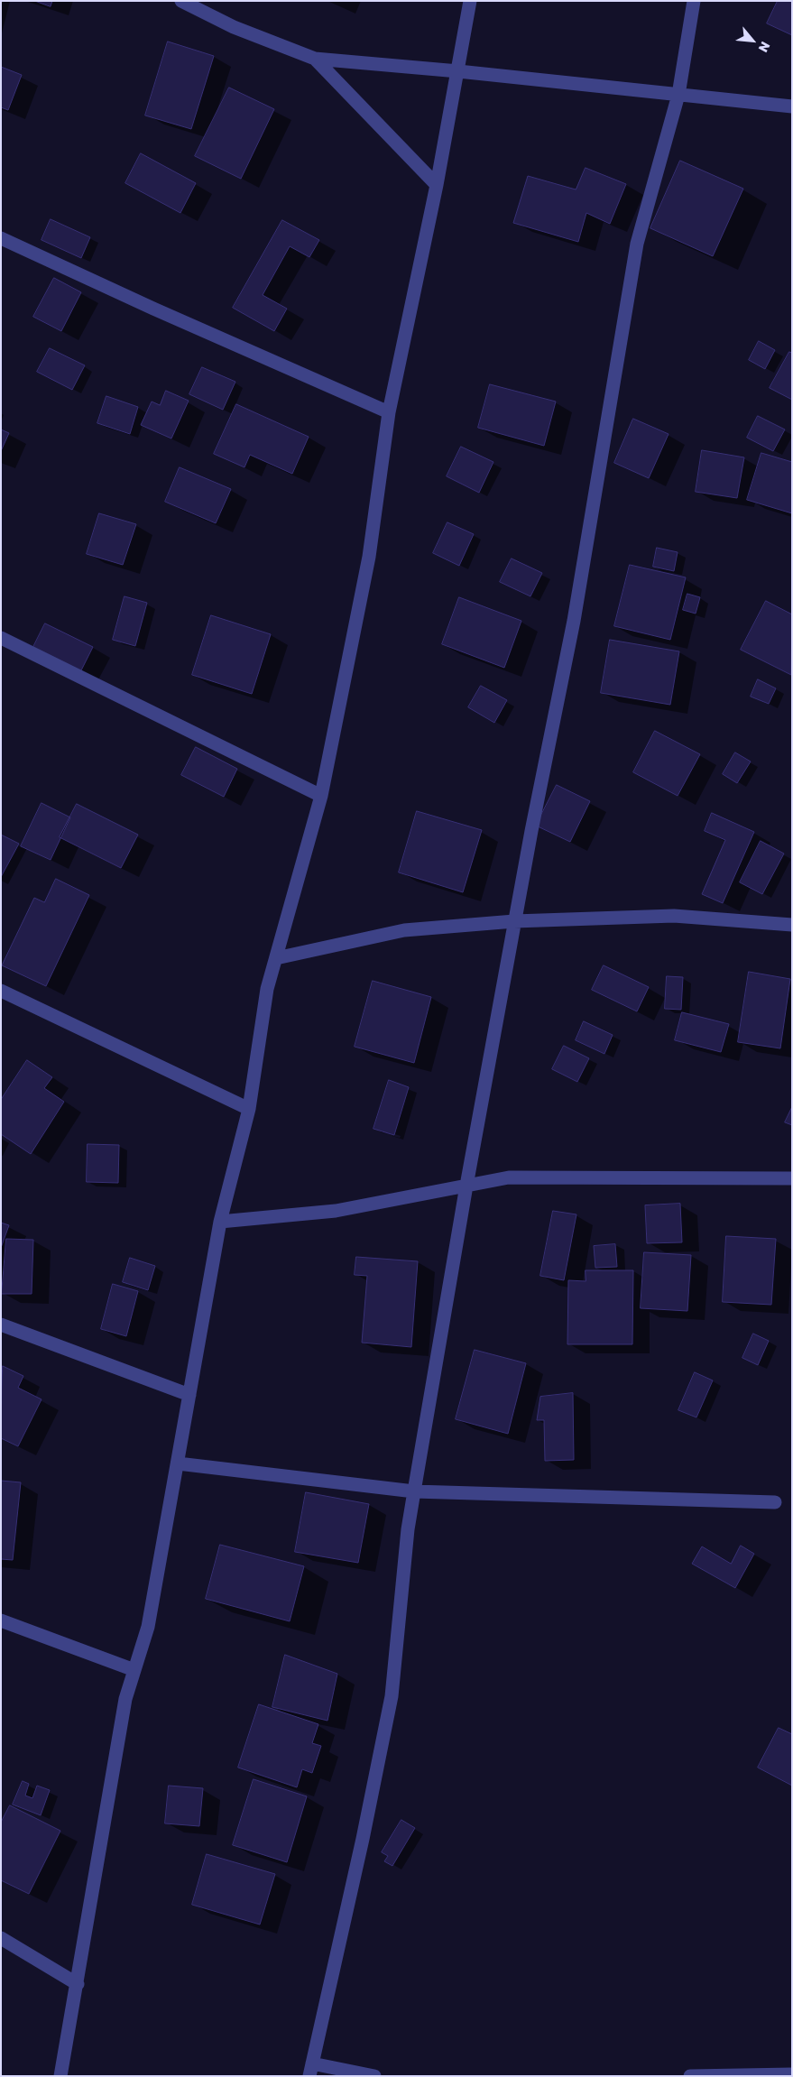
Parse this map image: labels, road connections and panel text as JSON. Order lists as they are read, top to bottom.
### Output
{
  "north": "bottom right"
}
